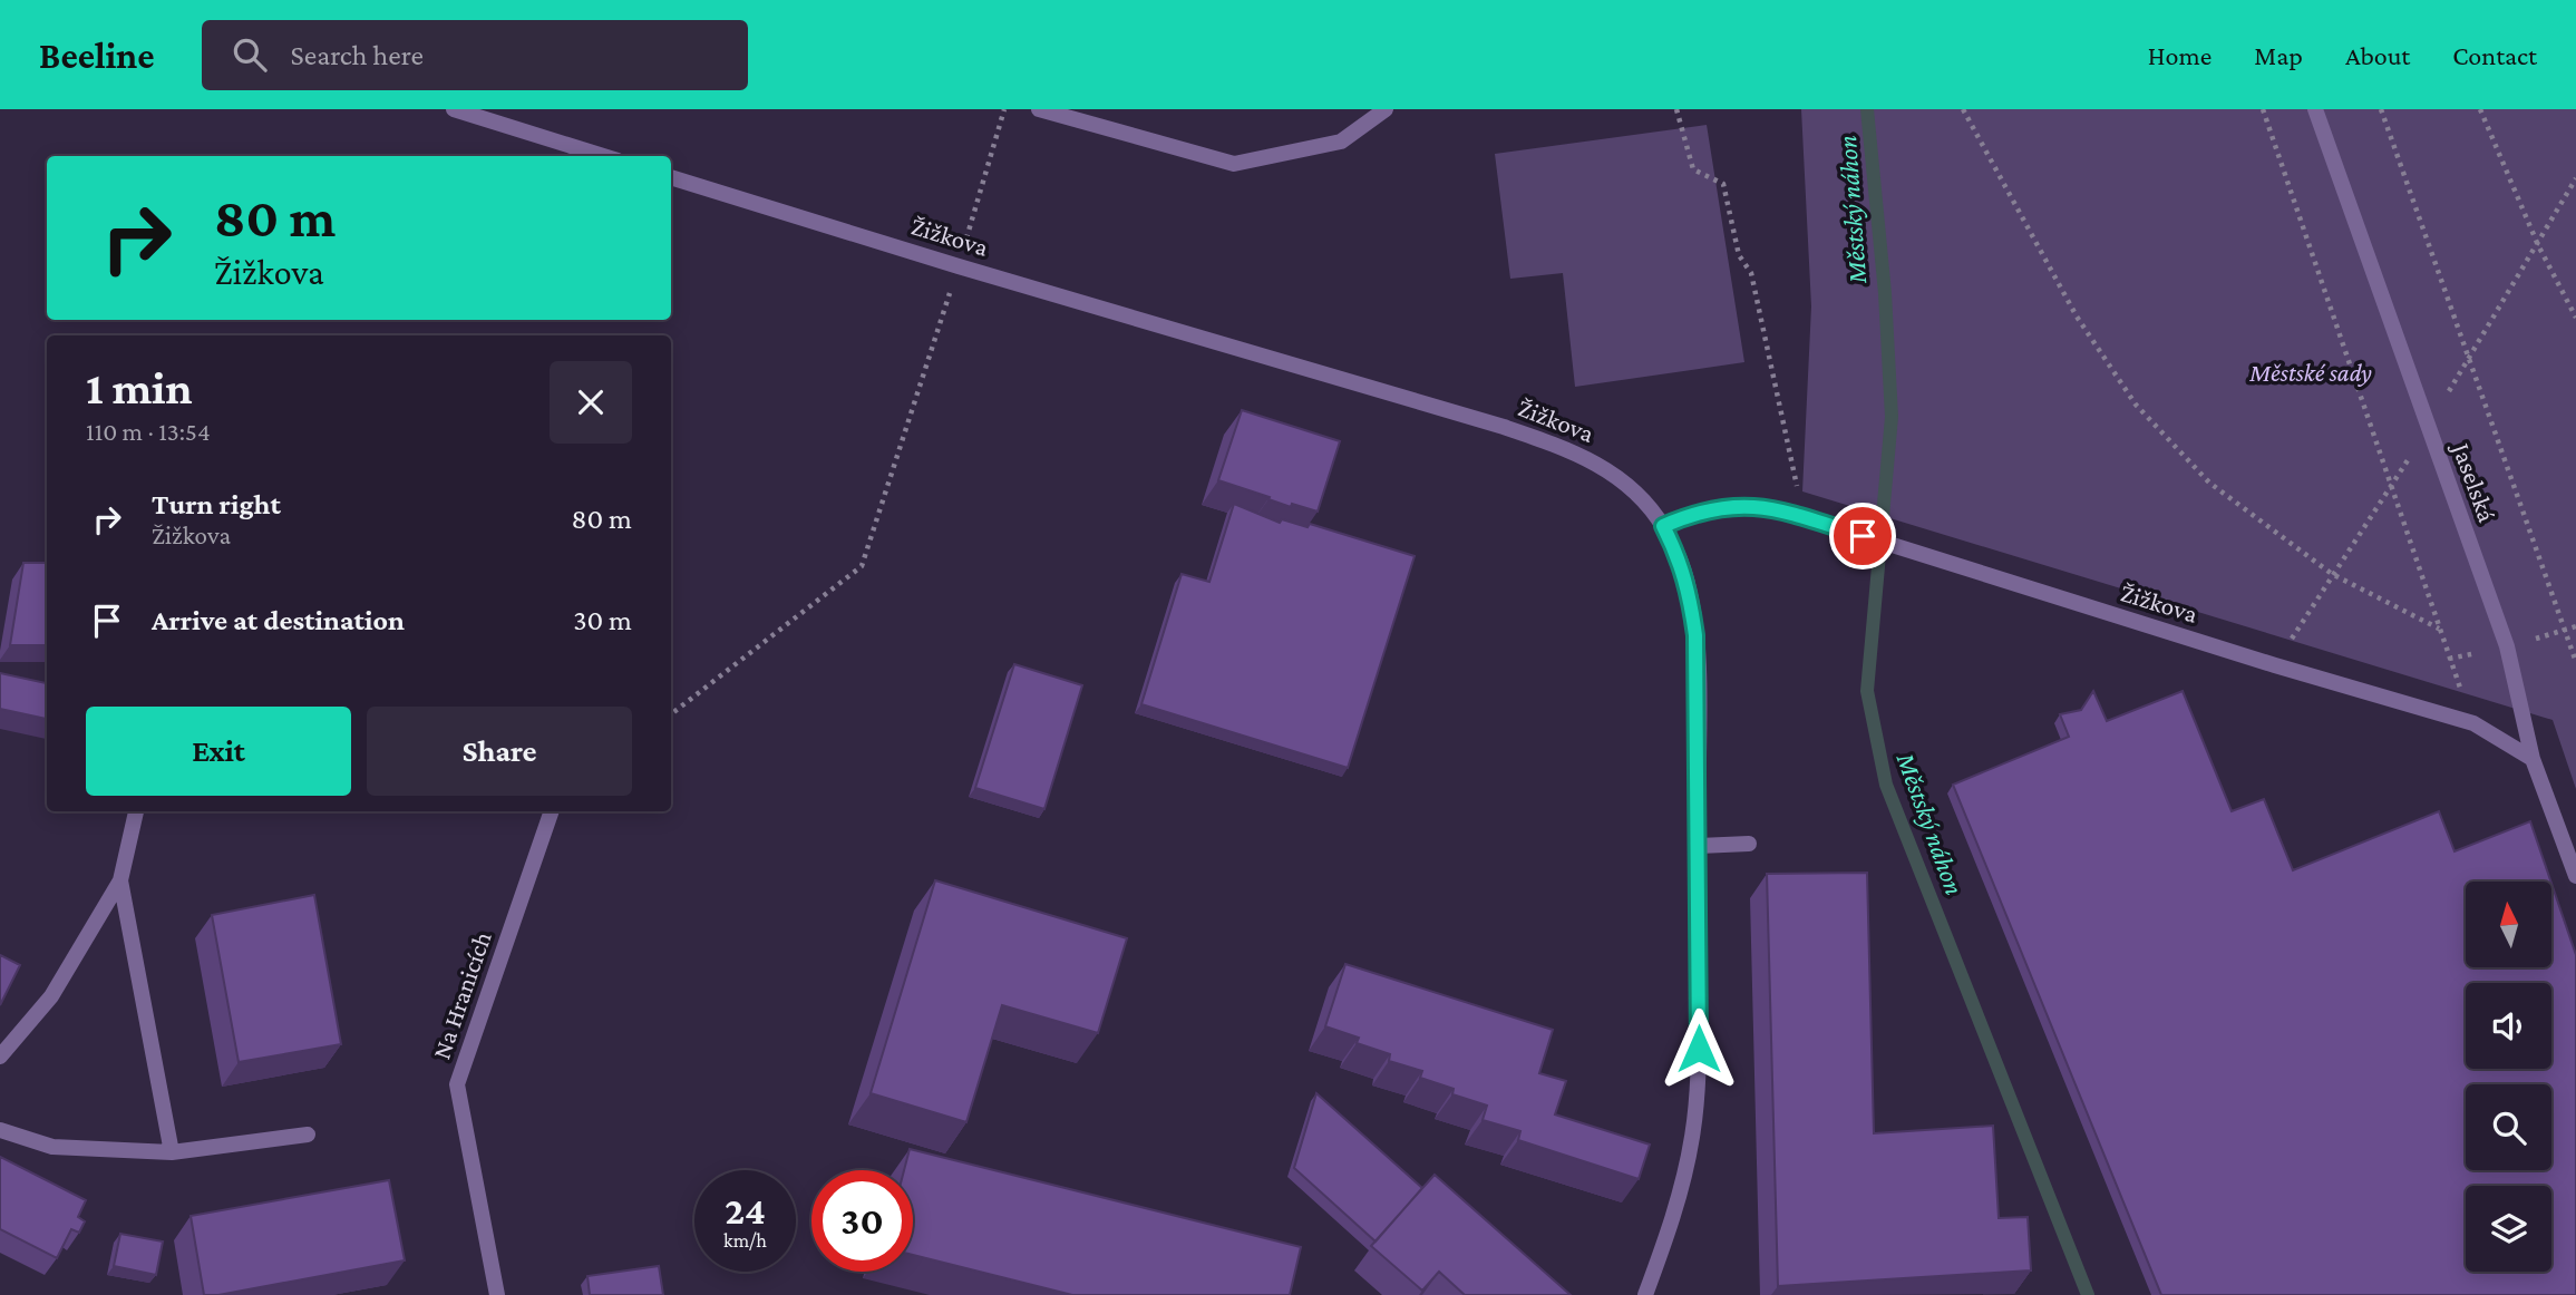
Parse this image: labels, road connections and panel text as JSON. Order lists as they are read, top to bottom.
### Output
{
  "streets": {
    "street": ["Žižkova", "Jaselská", "Na Hranicích"]
  },
  "crossings": [
    ["Žižkova", "Jaselská"]
  ],
  "water": ["Městský náhon"],
  "parks": ["Městské sady"],
  "north": "top",
  "page": {
    "header": "Beeline",
    "search": "Search here",
    "nav": [
      "Home",
      "Map",
      "About",
      "Contact"
    ],
    "turn": ["80 m", "Žižkova"],
    "heading": ["1 min", "110 m · 13:54"],
    "list": [
      {
        "name": "Turn right",
        "note": "Žižkova",
        "value": "80 m"
      },
      {
        "name": "Arrive at destination",
        "value": "30 m"
      }
    ],
    "buttons": ["Exit", "Share"],
    "speed": "24 km/h",
    "limit": "30"
  }
}
